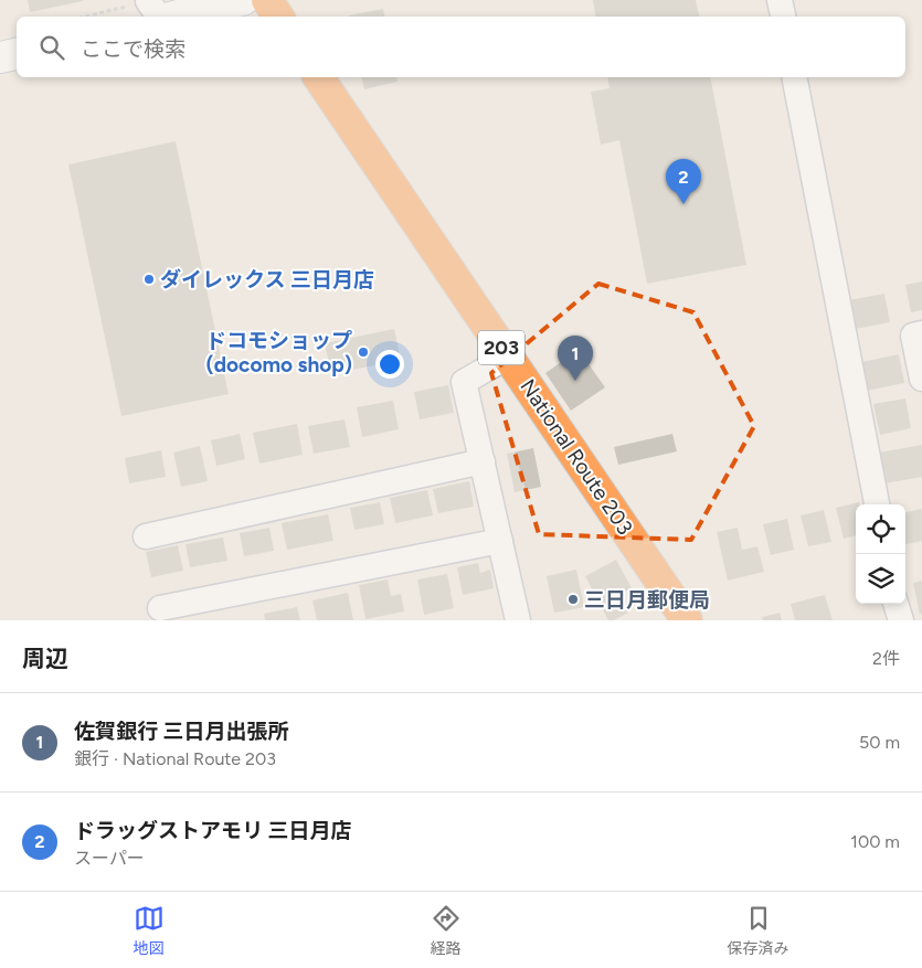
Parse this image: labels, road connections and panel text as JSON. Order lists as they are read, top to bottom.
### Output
{
  "streets": {
    "highway": ["203", "National Route 203"]
  },
  "places": ["ダイレックス 三日月店", "ドコモショップ (docomo shop)", "三日月郵便局"],
  "page": {
    "search": "ここで検索",
    "pins": ["2", "1"],
    "heading": ["周辺", "2件"],
    "list": [
      {
        "mark": "1",
        "name": "佐賀銀行 三日月出張所",
        "note": "銀行 · National Route 203",
        "value": "50 m"
      },
      {
        "mark": "2",
        "name": "ドラッグストアモリ 三日月店",
        "note": "スーパー",
        "value": "100 m"
      }
    ],
    "nav": ["地図", "経路", "保存済み"]
  }
}
